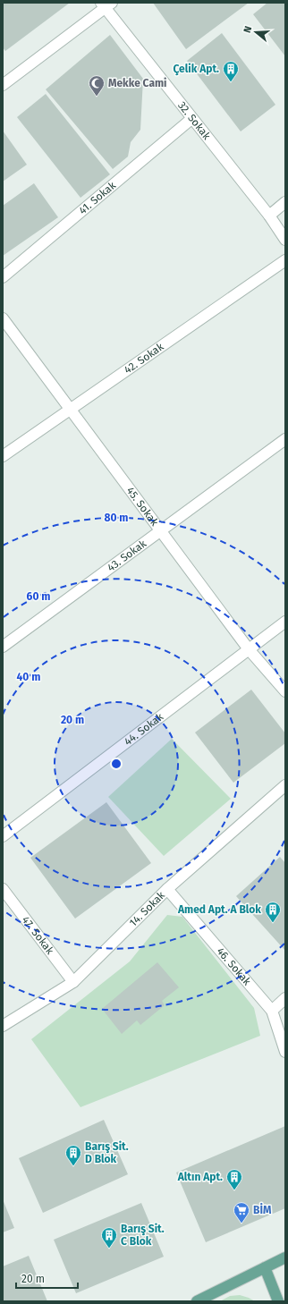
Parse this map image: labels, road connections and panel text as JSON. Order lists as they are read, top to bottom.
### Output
{
  "streets": {
    "street": [
      "32. Sokak",
      "41. Sokak",
      "42. Sokak",
      "45. Sokak",
      "43. Sokak",
      "44. Sokak",
      "14. Sokak",
      "47. Sokak",
      "46. Sokak"
    ]
  },
  "crossings": [
    ["32. Sokak", "41. Sokak"],
    ["42. Sokak", "45. Sokak"],
    ["45. Sokak", "43. Sokak"],
    ["45. Sokak", "44. Sokak"],
    ["14. Sokak", "47. Sokak"],
    ["14. Sokak", "46. Sokak"]
  ],
  "places": {
    "building": [
      "Çelik Apt.",
      "Amed Apt. A Blok",
      "Barış Sit. D Blok",
      "Altın Apt.",
      "Barış Sit. C Blok"
    ],
    "mosque": ["Mekke Cami"],
    "supermarket": ["BİM"]
  },
  "scale_bar": "20 m",
  "north": "left",
  "rings": [
    "80 m",
    "60 m",
    "40 m",
    "20 m"
  ]
}
